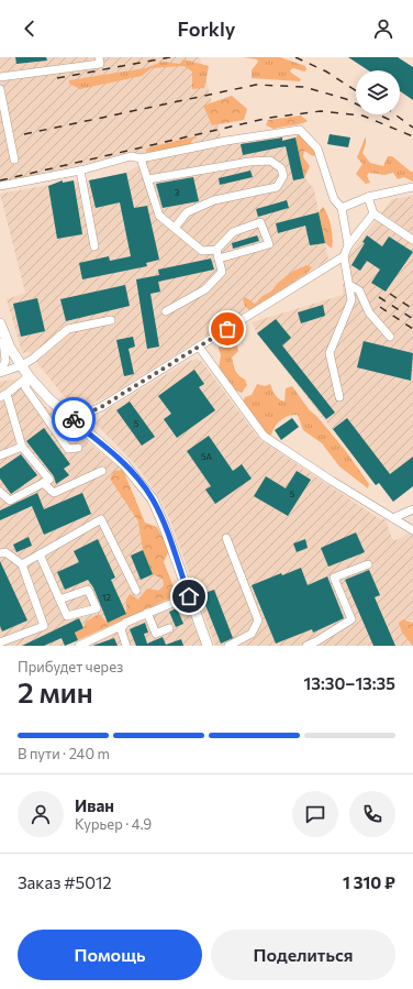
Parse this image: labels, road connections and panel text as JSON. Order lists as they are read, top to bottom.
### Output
{
  "house_numbers": [
    "3",
    "5",
    "5А",
    "5",
    "12"
  ],
  "page": {
    "header": "Forkly",
    "heading": ["2 мин", "Прибудет через", "13:30–13:35"],
    "panel": [
      "Иван",
      "Курьер · 4.9",
      "Заказ #5012",
      "1 310 ₽"
    ],
    "bar": "В пути · 240 m",
    "buttons": ["Помощь", "Поделиться"]
  }
}
